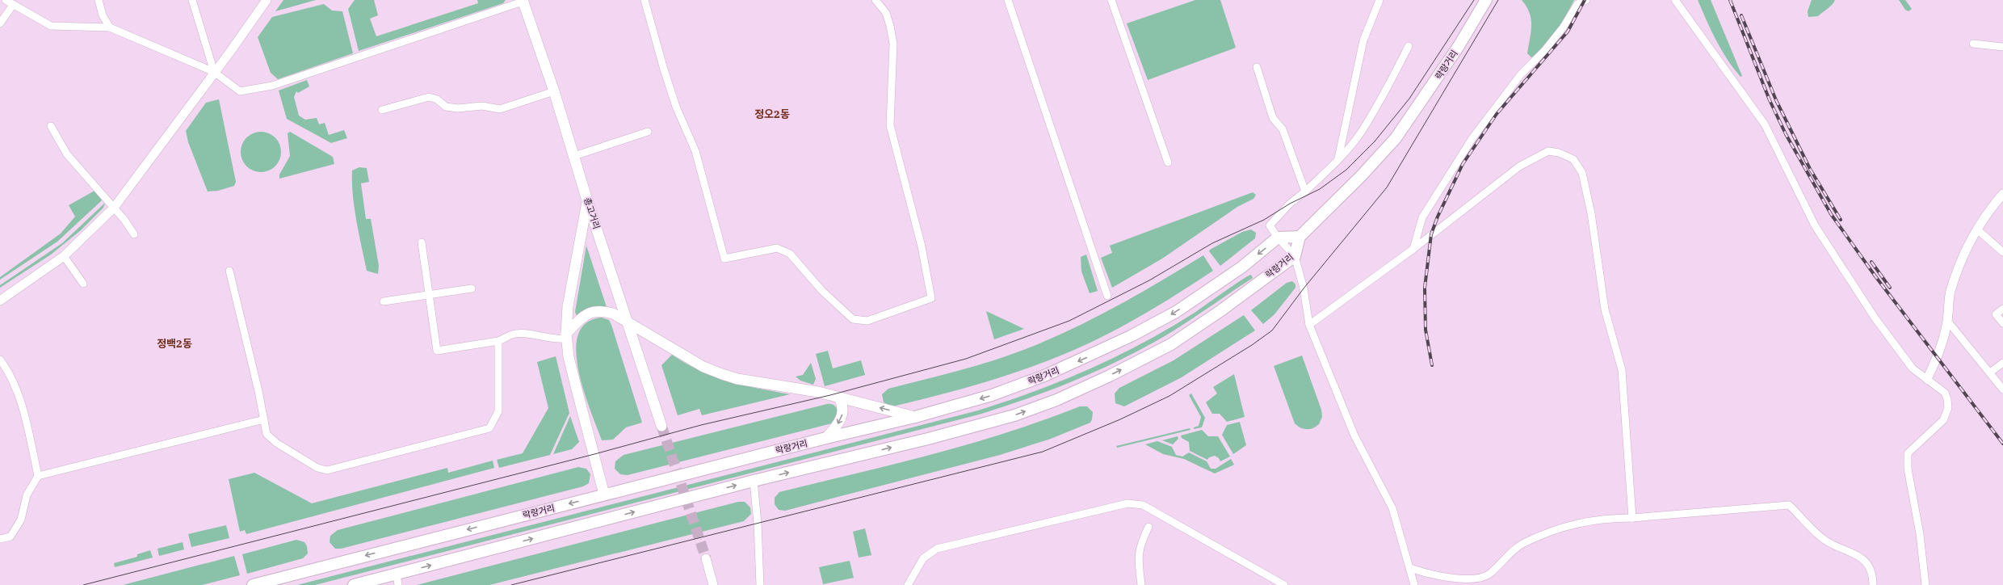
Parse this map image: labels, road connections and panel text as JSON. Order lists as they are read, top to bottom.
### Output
{
  "streets": {
    "main road": ["락랑거리", "총고거리"]
  },
  "districts": ["정오2동", "정백2동"]
}
